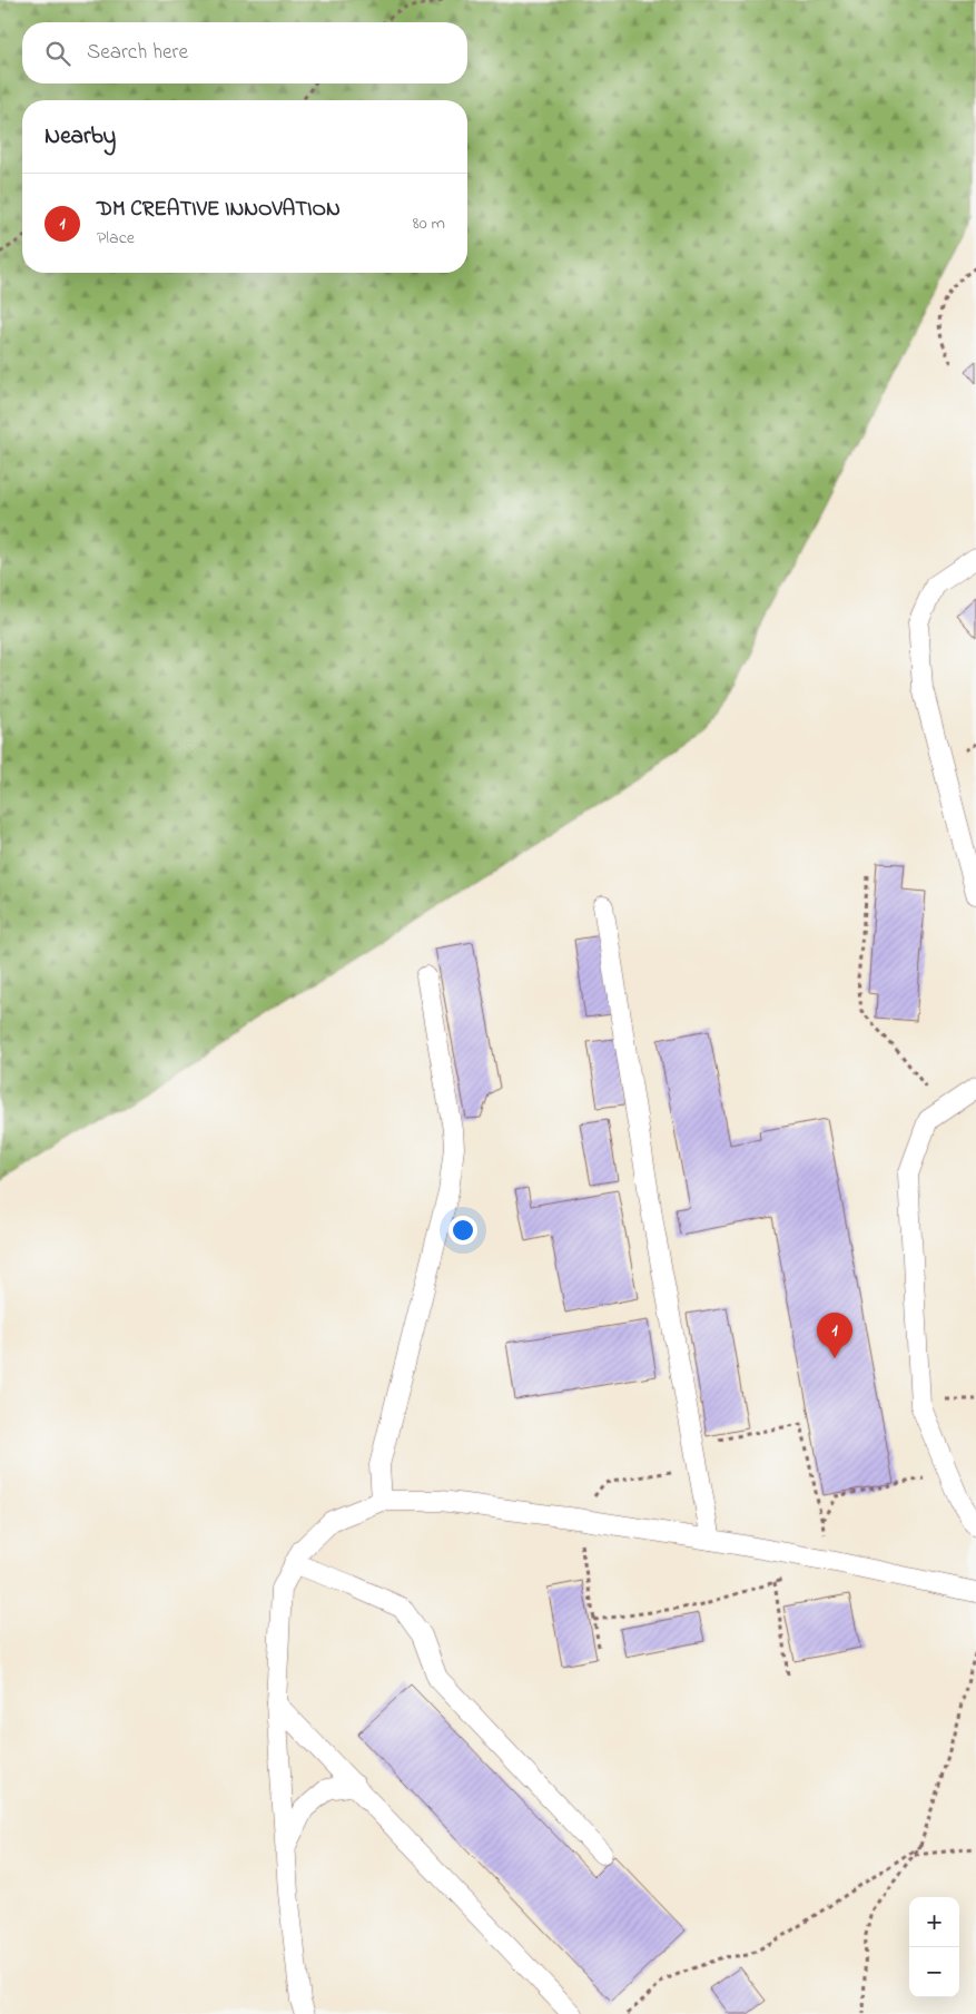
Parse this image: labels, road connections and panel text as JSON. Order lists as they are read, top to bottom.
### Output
{
  "page": {
    "search": "Search here",
    "heading": "Nearby",
    "list": [
      {
        "mark": "1",
        "name": "DM CREATIVE INNOVATION",
        "note": "Place",
        "value": "80 m"
      }
    ],
    "pins": "1",
    "map_buttons": ["+", "−"]
  }
}
